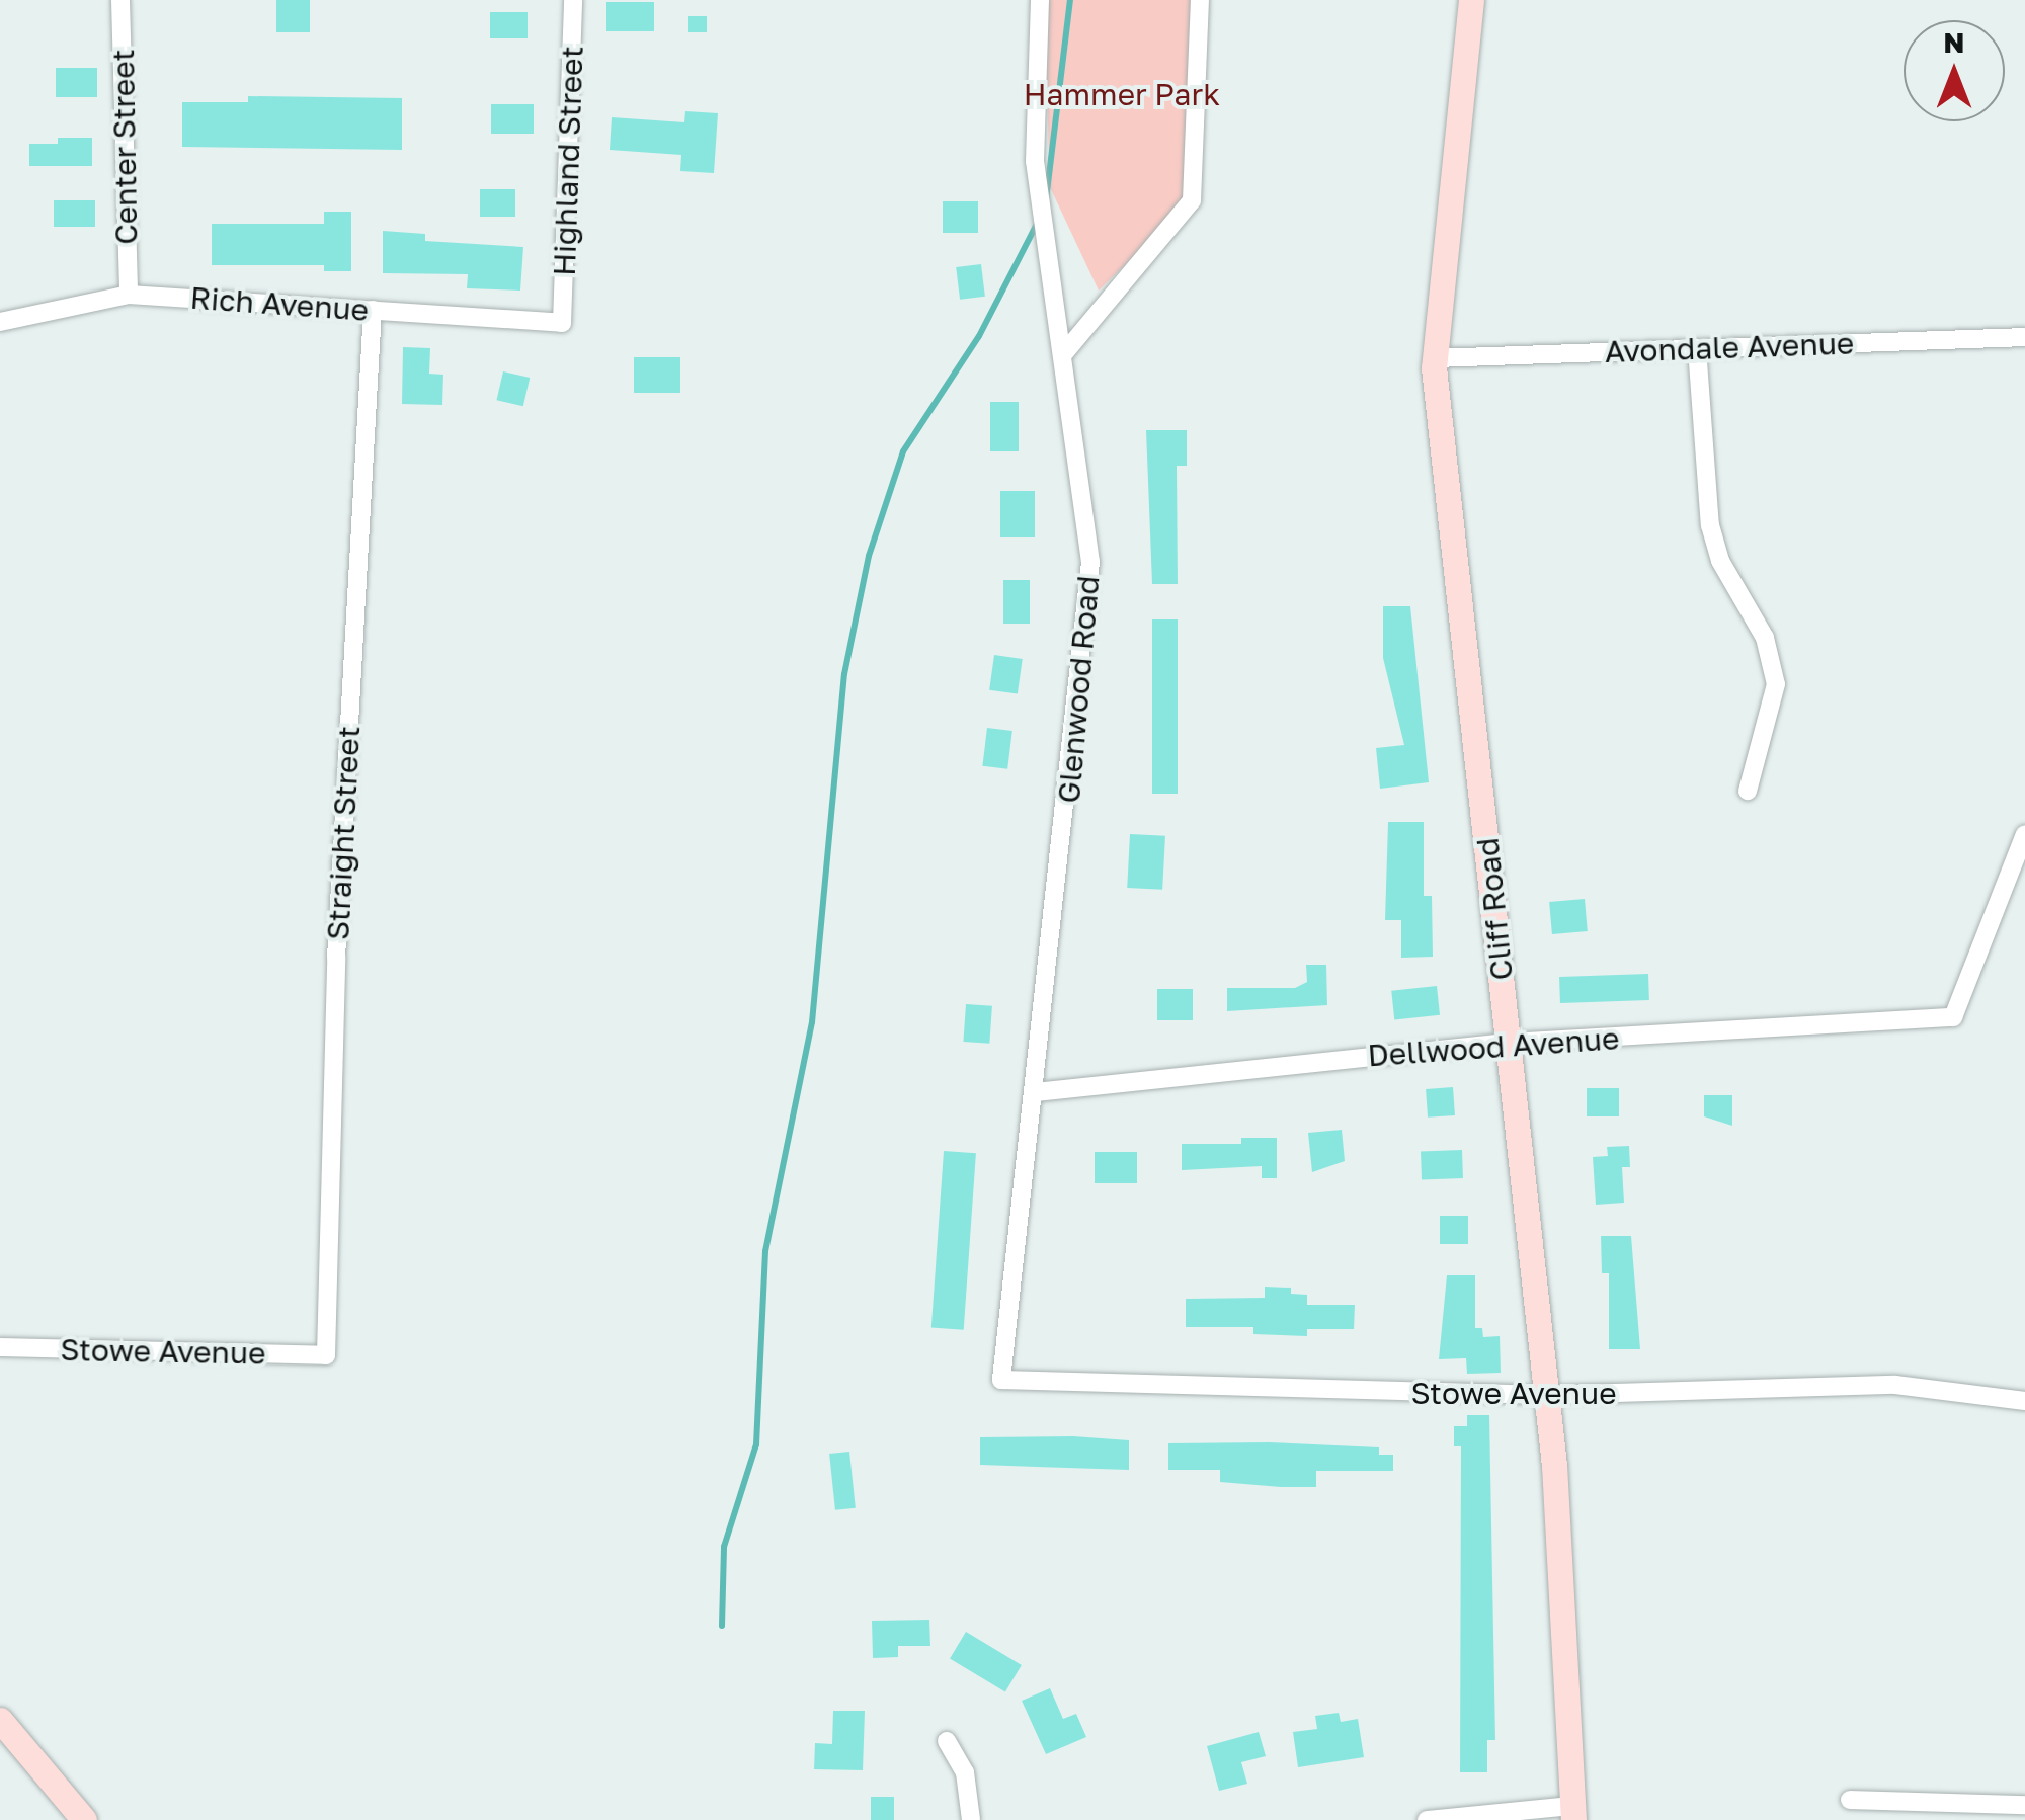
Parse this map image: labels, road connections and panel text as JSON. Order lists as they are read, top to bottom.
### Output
{
  "streets": {
    "street": [
      "Center Street",
      "Highland Street",
      "Rich Avenue",
      "Avondale Avenue",
      "Glenwood Road",
      "Straight Street",
      "Cliff Road",
      "Dellwood Avenue",
      "Stowe Avenue"
    ]
  },
  "crossings": [
    ["Center Street", "Rich Avenue"],
    ["Highland Street", "Rich Avenue"],
    ["Rich Avenue", "Straight Street"],
    ["Avondale Avenue", "Cliff Road"],
    ["Glenwood Road", "Dellwood Avenue"],
    ["Glenwood Road", "Stowe Avenue"],
    ["Straight Street", "Stowe Avenue"],
    ["Cliff Road", "Dellwood Avenue"],
    ["Cliff Road", "Stowe Avenue"]
  ],
  "parks": ["Hammer Park"],
  "north": "top"
}
